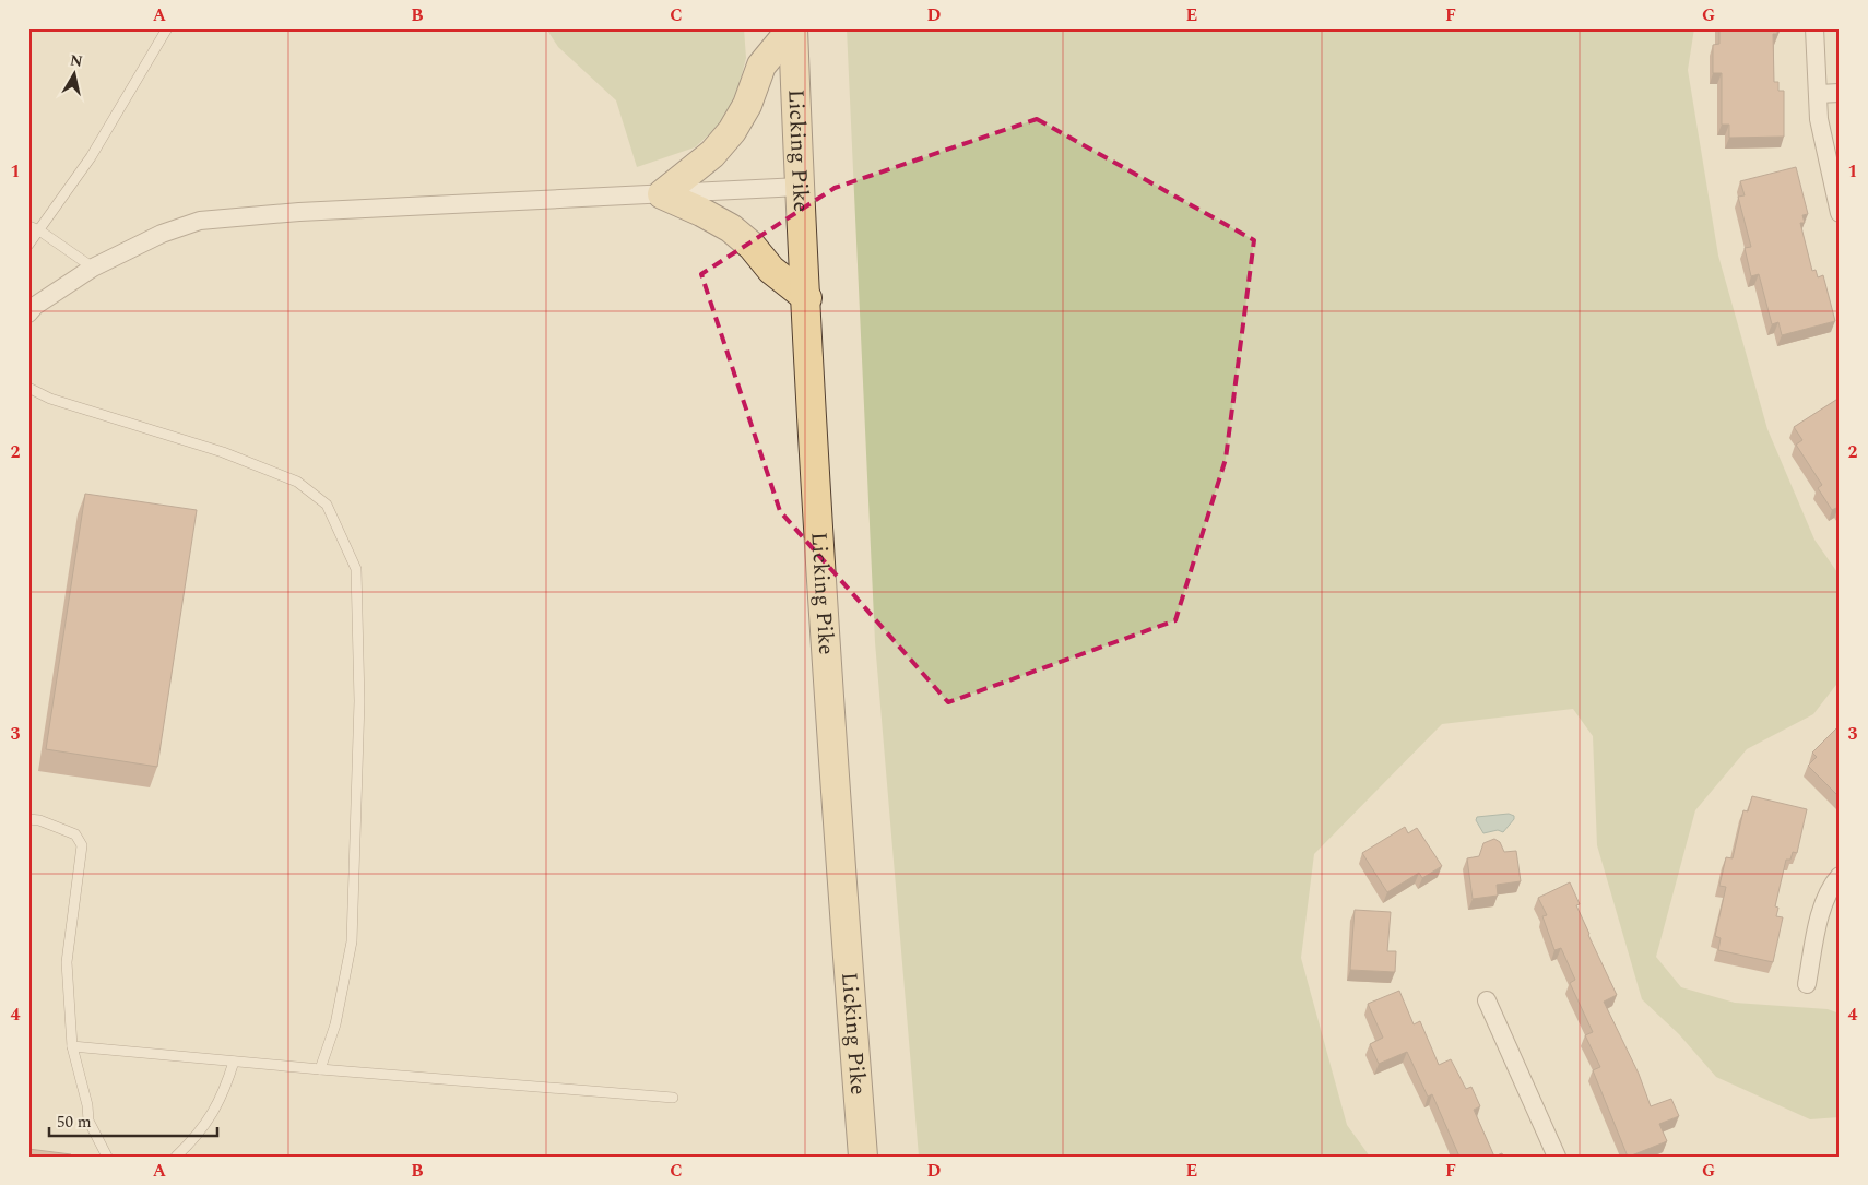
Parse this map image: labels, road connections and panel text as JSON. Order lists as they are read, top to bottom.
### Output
{
  "streets": {
    "main road": ["Licking Pike"]
  },
  "scale_bar": "50 m",
  "north": "top",
  "grid": {
    "columns": [
      "A",
      "B",
      "C",
      "D",
      "E",
      "F",
      "G"
    ],
    "rows": [
      "1",
      "2",
      "3",
      "4"
    ]
  }
}
